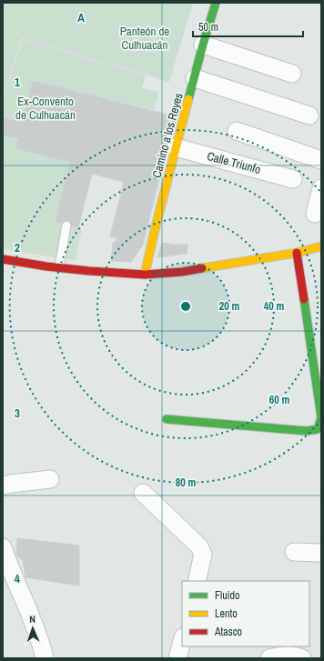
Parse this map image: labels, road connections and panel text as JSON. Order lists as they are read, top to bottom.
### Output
{
  "streets": {
    "street": ["Camino a los Reyes", "Calle Triunfo"]
  },
  "crossings": [
    ["Camino a los Reyes", "Calle Triunfo"]
  ],
  "parks": ["Panteón de Culhuacán", "Ex-Convento de Culhuacán"],
  "legend": ["Fluido", "Lento", "Atasco"],
  "scale_bar": "50 m",
  "north": "top",
  "grid": {
    "columns": ["A"],
    "rows": [
      "1",
      "2",
      "3",
      "4"
    ]
  },
  "rings": [
    "20 m",
    "40 m",
    "60 m",
    "80 m"
  ]
}
